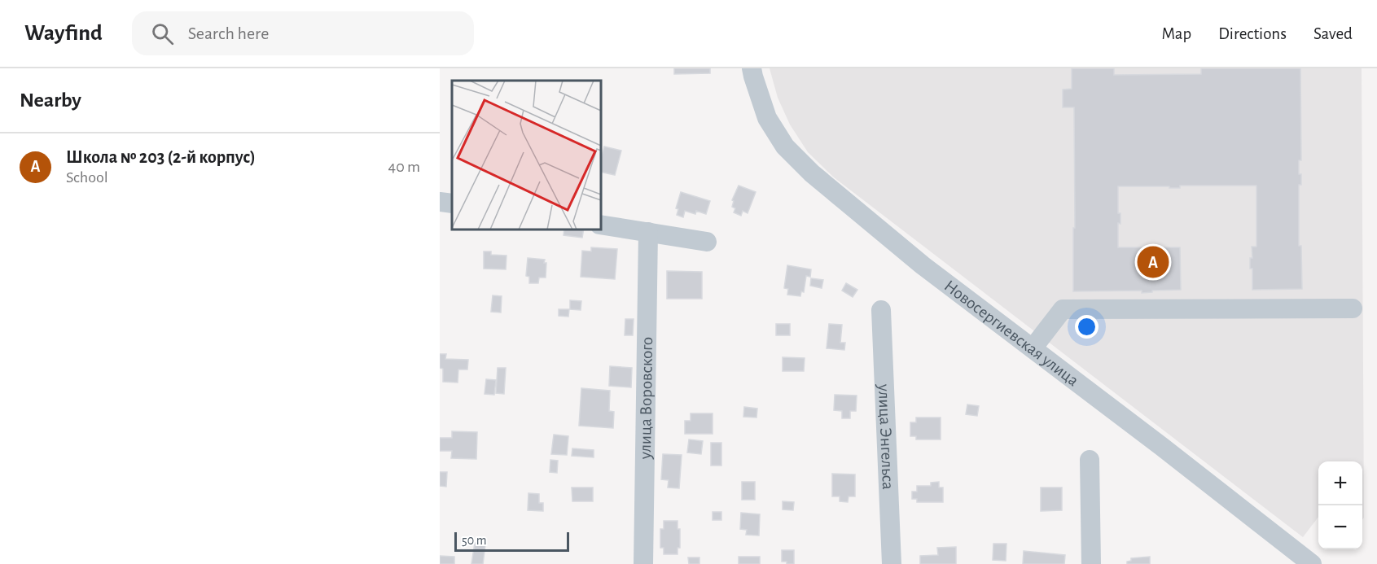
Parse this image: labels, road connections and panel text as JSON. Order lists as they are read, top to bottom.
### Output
{
  "streets": {
    "street": ["Новосергиевская улица", "улица Воровского", "улица Энгельса"]
  },
  "scale_bar": "50 m",
  "page": {
    "header": "Wayfind",
    "search": "Search here",
    "nav": ["Map", "Directions", "Saved"],
    "heading": "Nearby",
    "list": [
      {
        "mark": "A",
        "name": "Школа № 203 (2-й корпус)",
        "note": "School",
        "value": "40 m"
      }
    ],
    "pins": "A",
    "map_buttons": ["+", "−"],
    "scale": "50 m"
  }
}
